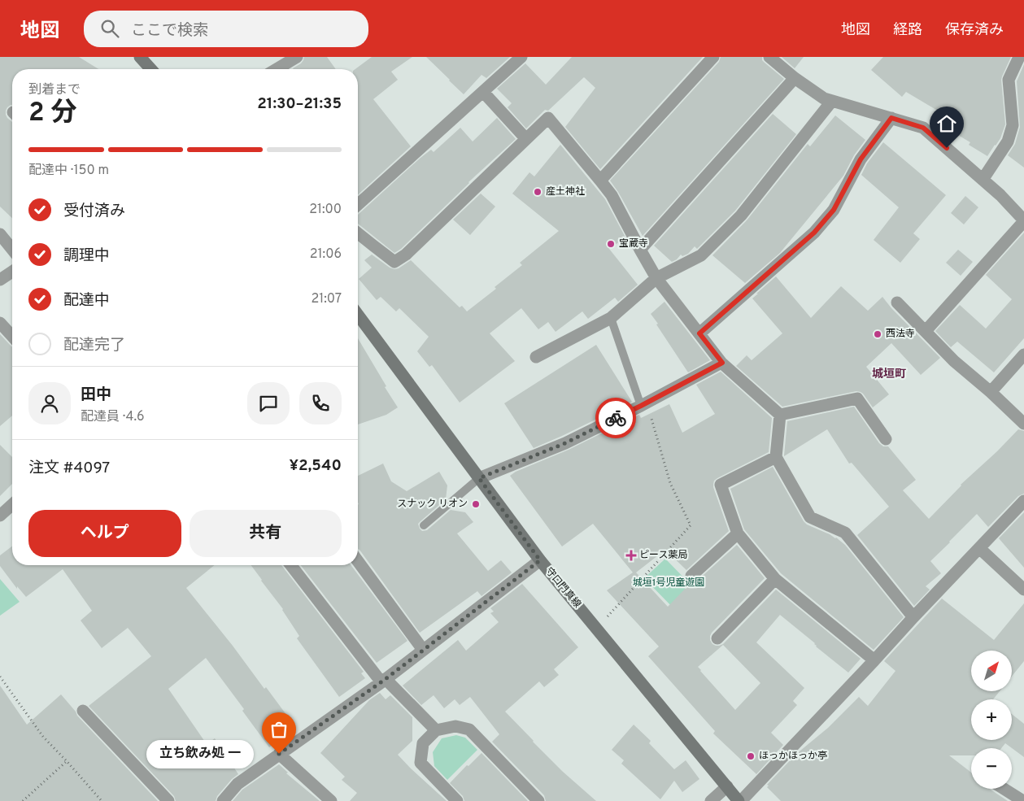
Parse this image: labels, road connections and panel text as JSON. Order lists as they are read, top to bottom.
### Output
{
  "streets": {
    "main road": ["守口門真線"]
  },
  "districts": ["城垣町"],
  "parks": ["城垣1号児童遊園"],
  "places": {
    "other": [
      "産土神社",
      "宝蔵寺",
      "西法寺",
      "スナック リオン",
      "立ち飲み処 一",
      "ほっかほっか亭"
    ],
    "health": ["ピース薬局"]
  },
  "north": "top right",
  "page": {
    "header": "地図",
    "search": "ここで検索",
    "nav": ["地図", "経路", "保存済み"],
    "heading": ["2 分", "到着まで", "21:30–21:35"],
    "panel": [
      "田中",
      "配達員 · 4.6",
      "注文 #4097",
      "¥2,540"
    ],
    "bar": "配達中 · 150 m",
    "list": [
      ["受付済み", "21:00"],
      ["調理中", "21:06"],
      ["配達中", "21:07"],
      "配達完了"
    ],
    "buttons": ["ヘルプ", "共有"],
    "map_buttons": ["+", "−"],
    "bubble": "立ち飲み処 一"
  }
}
